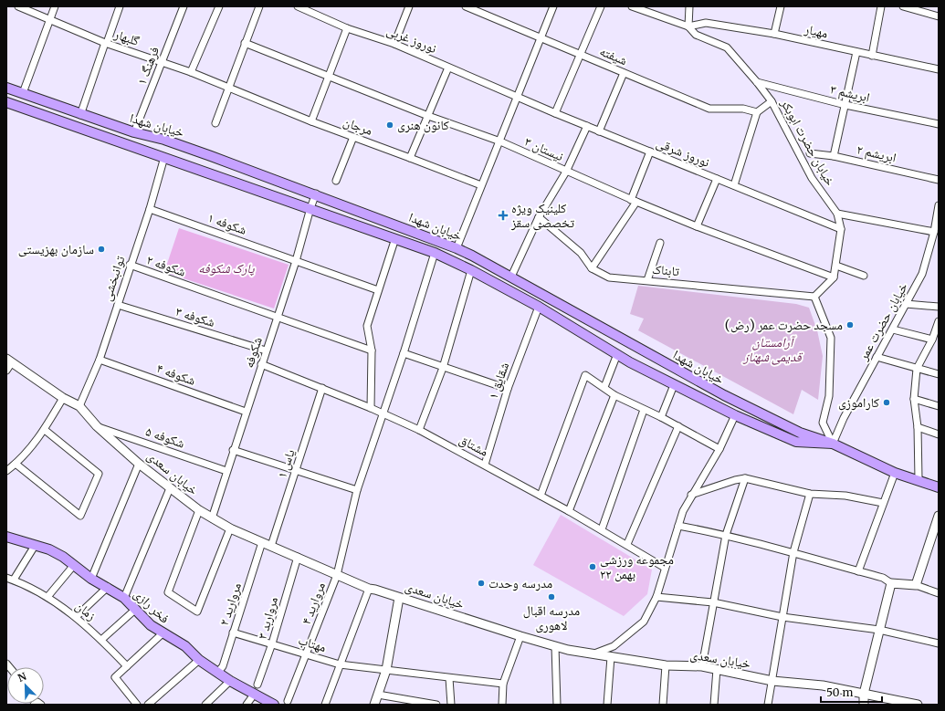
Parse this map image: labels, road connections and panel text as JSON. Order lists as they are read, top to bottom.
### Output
{
  "streets": {
    "main road": ["خیابان شهدا", "فخر رازی"],
    "street": [
      "مهیار",
      "گلبهار",
      "نوروز غربی",
      "شیفته",
      "فرهنگ ۱",
      "ابریشم ۳",
      "مرجان",
      "خیابان حضرت ابوبکر",
      "نیستان ۳",
      "نوروز شرقی",
      "ابریشم ۲",
      "شکوفه ۱",
      "شکوفه ۲",
      "تابناک",
      "توانبخشی",
      "شکوفه ۳",
      "خیابان حضرت عمر",
      "شکوفه",
      "شکوفه ۴",
      "شقایق ۱",
      "شکوفه ۵",
      "مشتاق",
      "یاس ۱",
      "خیابان سعدی",
      "مروارید ۴",
      "مروارید ۲",
      "زمان",
      "مرواربد ۳",
      "مهتاب"
    ]
  },
  "crossings": [
    ["مهیار", "خیابان حضرت ابوبکر"],
    ["گلبهار", "فرهنگ ۱"],
    ["گلبهار", "مرجان"],
    ["نوروز غربی", "نوروز شرقی"],
    ["فرهنگ ۱", "خیابان شهدا"],
    ["ابریشم ۳", "خیابان حضرت ابوبکر"],
    ["خیابان شهدا", "توانبخشی"],
    ["خیابان شهدا", "خیابان حضرت عمر"],
    ["خیابان شهدا", "شکوفه"],
    ["خیابان شهدا", "شقایق ۱"],
    ["خیابان حضرت ابوبکر", "نیستان ۳"],
    ["خیابان حضرت ابوبکر", "نوروز شرقی"],
    ["شکوفه ۱", "توانبخشی"],
    ["شکوفه ۱", "شکوفه"],
    ["شکوفه ۲", "توانبخشی"],
    ["شکوفه ۲", "شکوفه"],
    ["توانبخشی", "شکوفه ۳"],
    ["توانبخشی", "شکوفه ۴"],
    ["توانبخشی", "خیابان سعدی"],
    ["شکوفه ۳", "شکوفه"],
    ["شکوفه", "شکوفه ۴"],
    ["شکوفه", "شکوفه ۵"],
    ["شکوفه", "مشتاق"],
    ["شکوفه", "خیابان سعدی"],
    ["شقایق ۱", "مشتاق"],
    ["شکوفه ۵", "خیابان سعدی"],
    ["مشتاق", "یاس ۱"],
    ["یاس ۱", "خیابان سعدی"],
    ["خیابان سعدی", "مروارید ۴"],
    ["خیابان سعدی", "مروارید ۲"],
    ["خیابان سعدی", "مرواربد ۳"],
    ["مروارید ۴", "مهتاب"],
    ["مروارید ۲", "فخر رازی"],
    ["مروارید ۲", "مهتاب"],
    ["مرواربد ۳", "مهتاب"]
  ],
  "parks": ["پارک شکوفه", "آرامستان قدیمی شهناز"],
  "places": {
    "other": [
      "کانون هنری",
      "سازمان بهزیستی",
      "مسجد حضرت عمر (رض)",
      "کاراموزی",
      "مجموعه ورزشی ۲۲ بهمن",
      "مدرسه وحدت",
      "مدرسه اقبال لاهوری"
    ],
    "health": ["کلینیک ویژه تخصصی سقز"]
  },
  "scale_bar": "50 m",
  "north": "top left"
}
